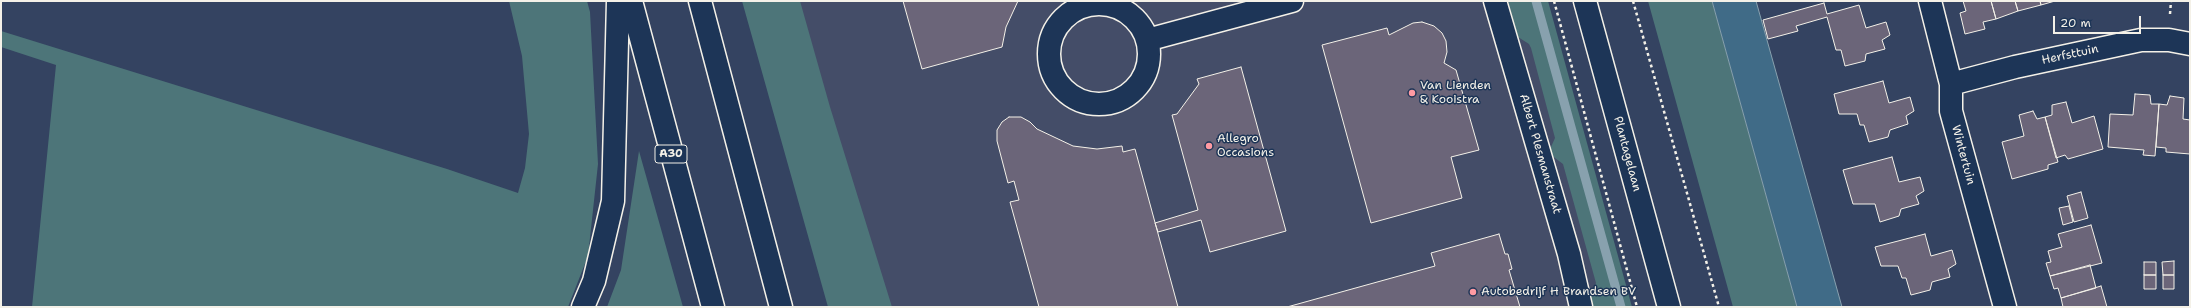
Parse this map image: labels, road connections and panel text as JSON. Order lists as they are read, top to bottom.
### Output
{
  "streets": {
    "main road": [
      "Herfsttuin",
      "A30",
      "Albert Plesmanstraat",
      "Plantagelaan",
      "Wintertuin"
    ]
  },
  "crossings": [
    ["Herfsttuin", "Wintertuin"]
  ],
  "places": ["Van Lienden & Kooistra", "Allegro Occasions", "Autobedrijf H Brandsen BV"],
  "scale_bar": "20 m"
}
